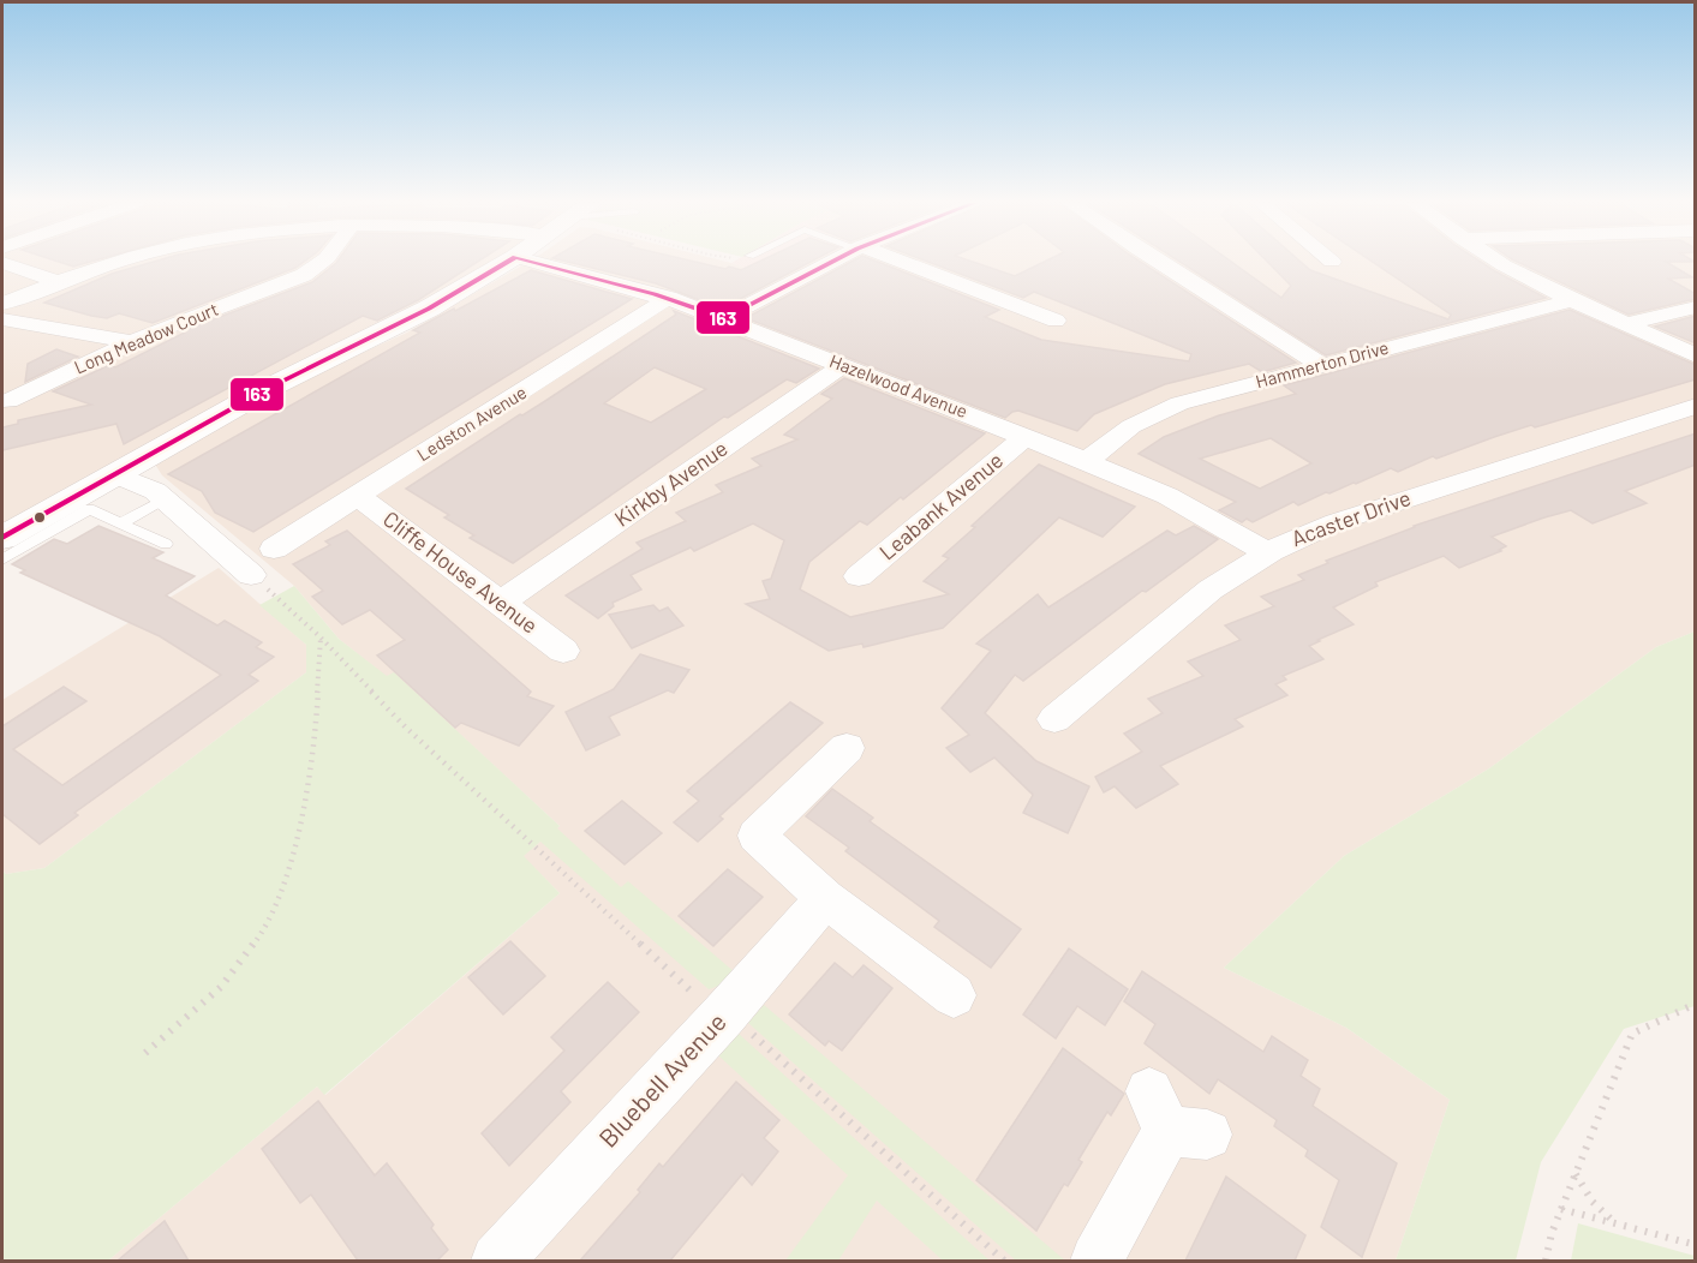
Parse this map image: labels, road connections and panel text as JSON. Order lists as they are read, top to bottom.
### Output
{
  "streets": {
    "street": [
      "Long Meadow Court",
      "Hammerton Drive",
      "Hazelwood Avenue",
      "Ledston Avenue",
      "Kirkby Avenue",
      "Leabank Avenue",
      "Acaster Drive",
      "Cliffe House Avenue",
      "Bluebell Avenue"
    ]
  },
  "crossings": [
    ["Hammerton Drive", "Hazelwood Avenue"],
    ["Hazelwood Avenue", "Ledston Avenue"],
    ["Hazelwood Avenue", "Kirkby Avenue"],
    ["Hazelwood Avenue", "Leabank Avenue"],
    ["Hazelwood Avenue", "Acaster Drive"],
    ["Ledston Avenue", "Cliffe House Avenue"],
    ["Kirkby Avenue", "Cliffe House Avenue"]
  ],
  "lines": ["transit line 163"]
}
